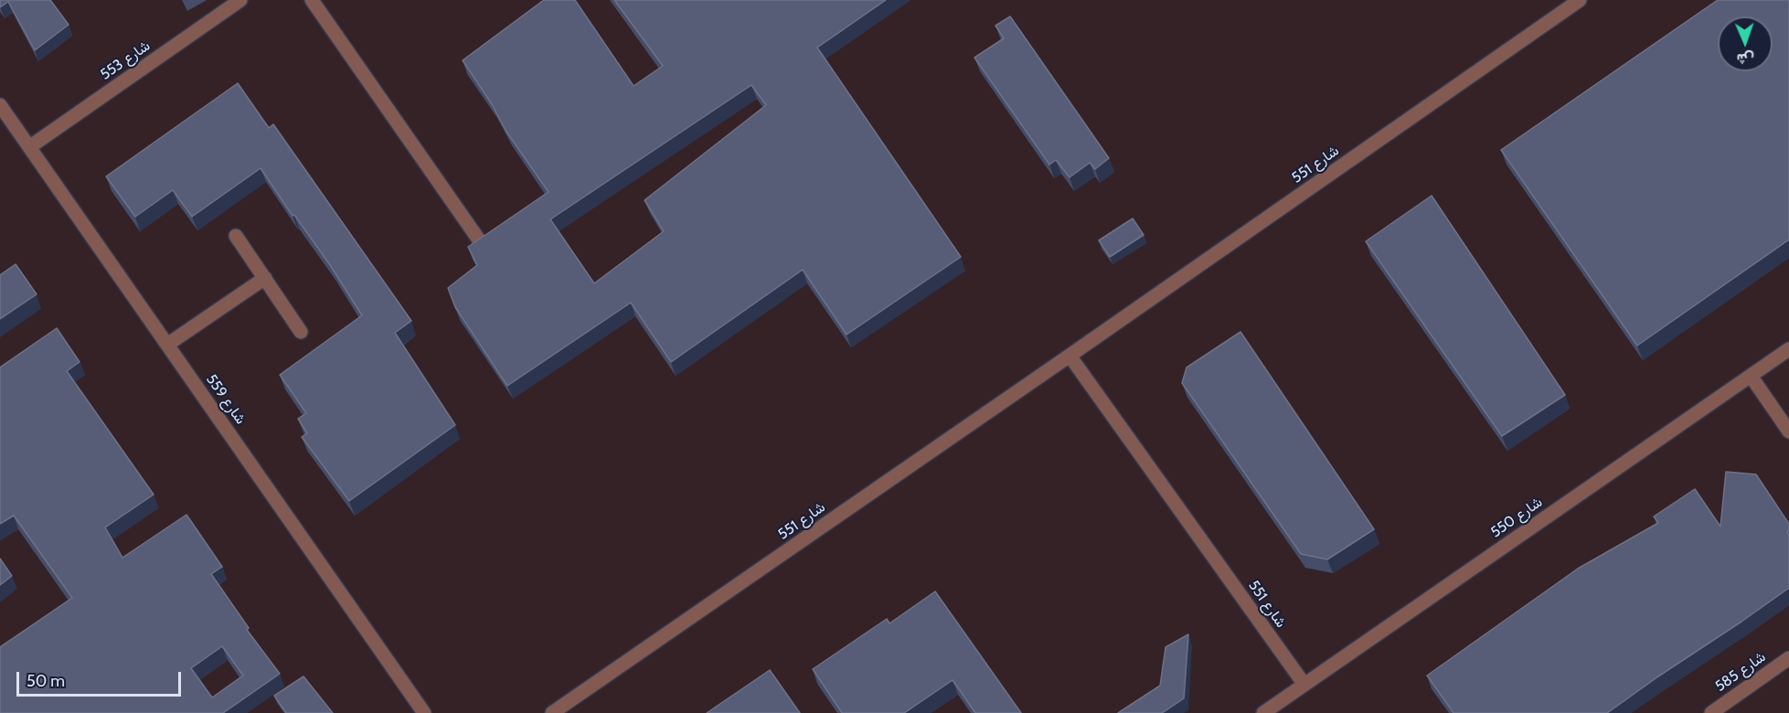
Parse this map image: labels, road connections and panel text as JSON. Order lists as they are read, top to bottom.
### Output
{
  "streets": {
    "street": [
      "شارع 553",
      "شارع 551",
      "شارع 559",
      "شارع 550",
      "شارع 585"
    ]
  },
  "crossings": [
    ["شارع 553", "شارع 559"],
    ["شارع 551", "شارع 550"]
  ],
  "scale_bar": "50 m",
  "north": "bottom"
}
